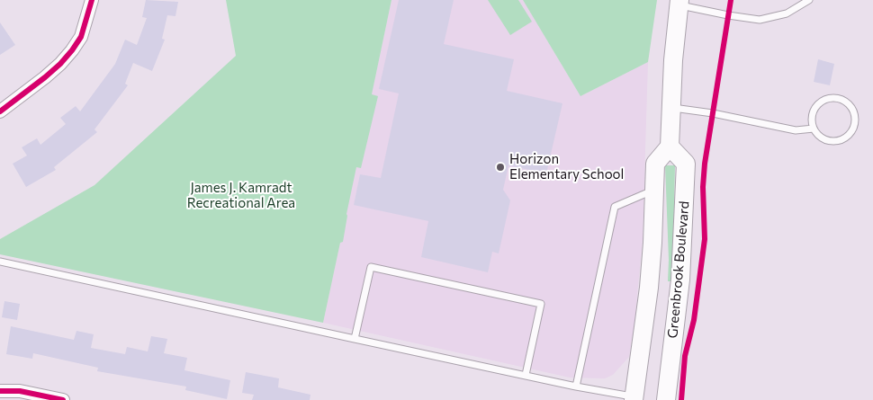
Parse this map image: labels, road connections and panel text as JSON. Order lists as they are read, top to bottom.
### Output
{
  "streets": {
    "main road": ["Greenbrook Boulevard"]
  },
  "parks": ["James J. Kamradt Recreational Area"],
  "places": ["Horizon Elementary School"]
}
